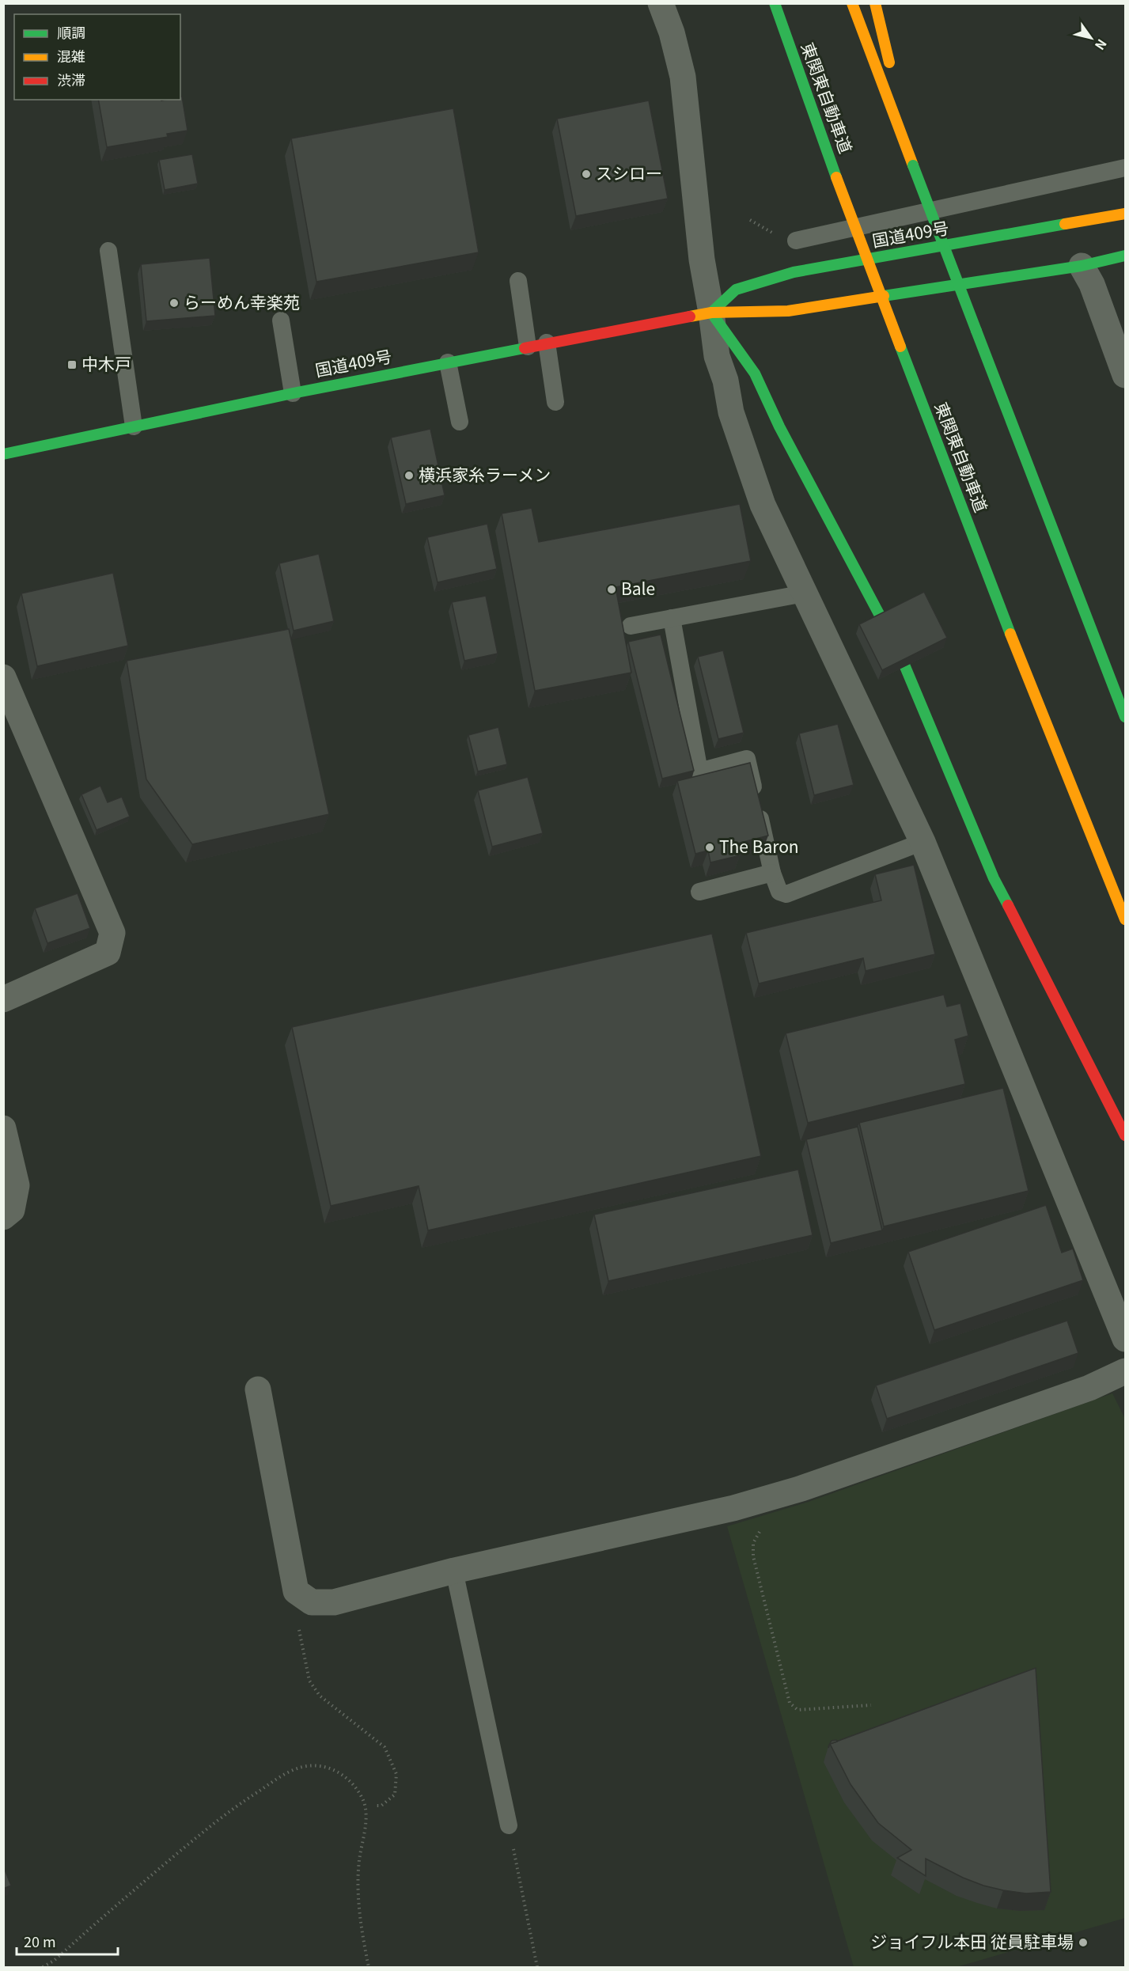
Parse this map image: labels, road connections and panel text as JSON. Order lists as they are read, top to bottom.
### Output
{
  "streets": {
    "highway": ["東関東自動車道", "国道409号"]
  },
  "places": {
    "other": [
      "スシロー",
      "らーめん幸楽苑",
      "横浜家糸ラーメン",
      "Bale",
      "The Baron",
      "ジョイフル本田 従員駐車場"
    ],
    "transit": ["中木戸"]
  },
  "legend": ["順調", "混雑", "渋滞"],
  "scale_bar": "20 m",
  "north": "bottom right"
}
